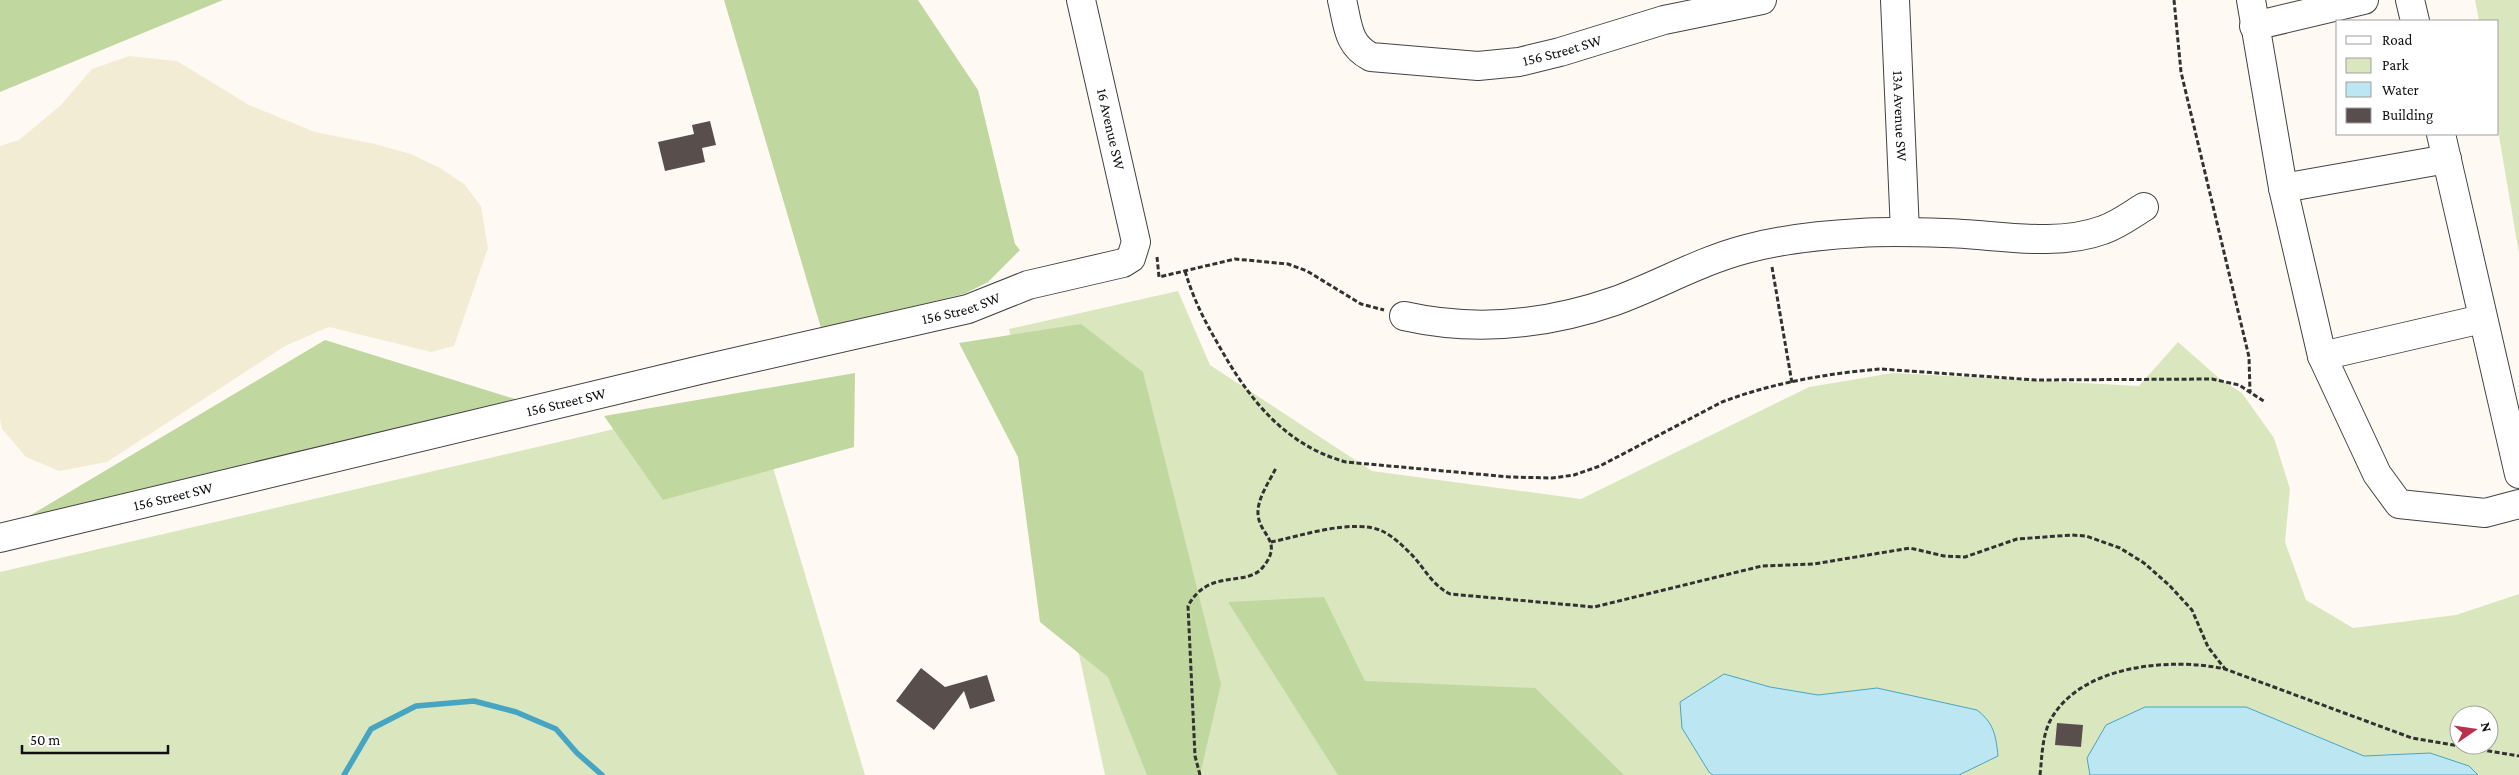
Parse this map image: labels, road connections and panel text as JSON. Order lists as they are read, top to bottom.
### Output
{
  "streets": {
    "street": ["156 Street SW", "13A Avenue SW", "16 Avenue SW"]
  },
  "crossings": [
    ["156 Street SW", "16 Avenue SW"]
  ],
  "legend": [
    "Road",
    "Park",
    "Water",
    "Building"
  ],
  "scale_bar": "50 m",
  "north": "right"
}
